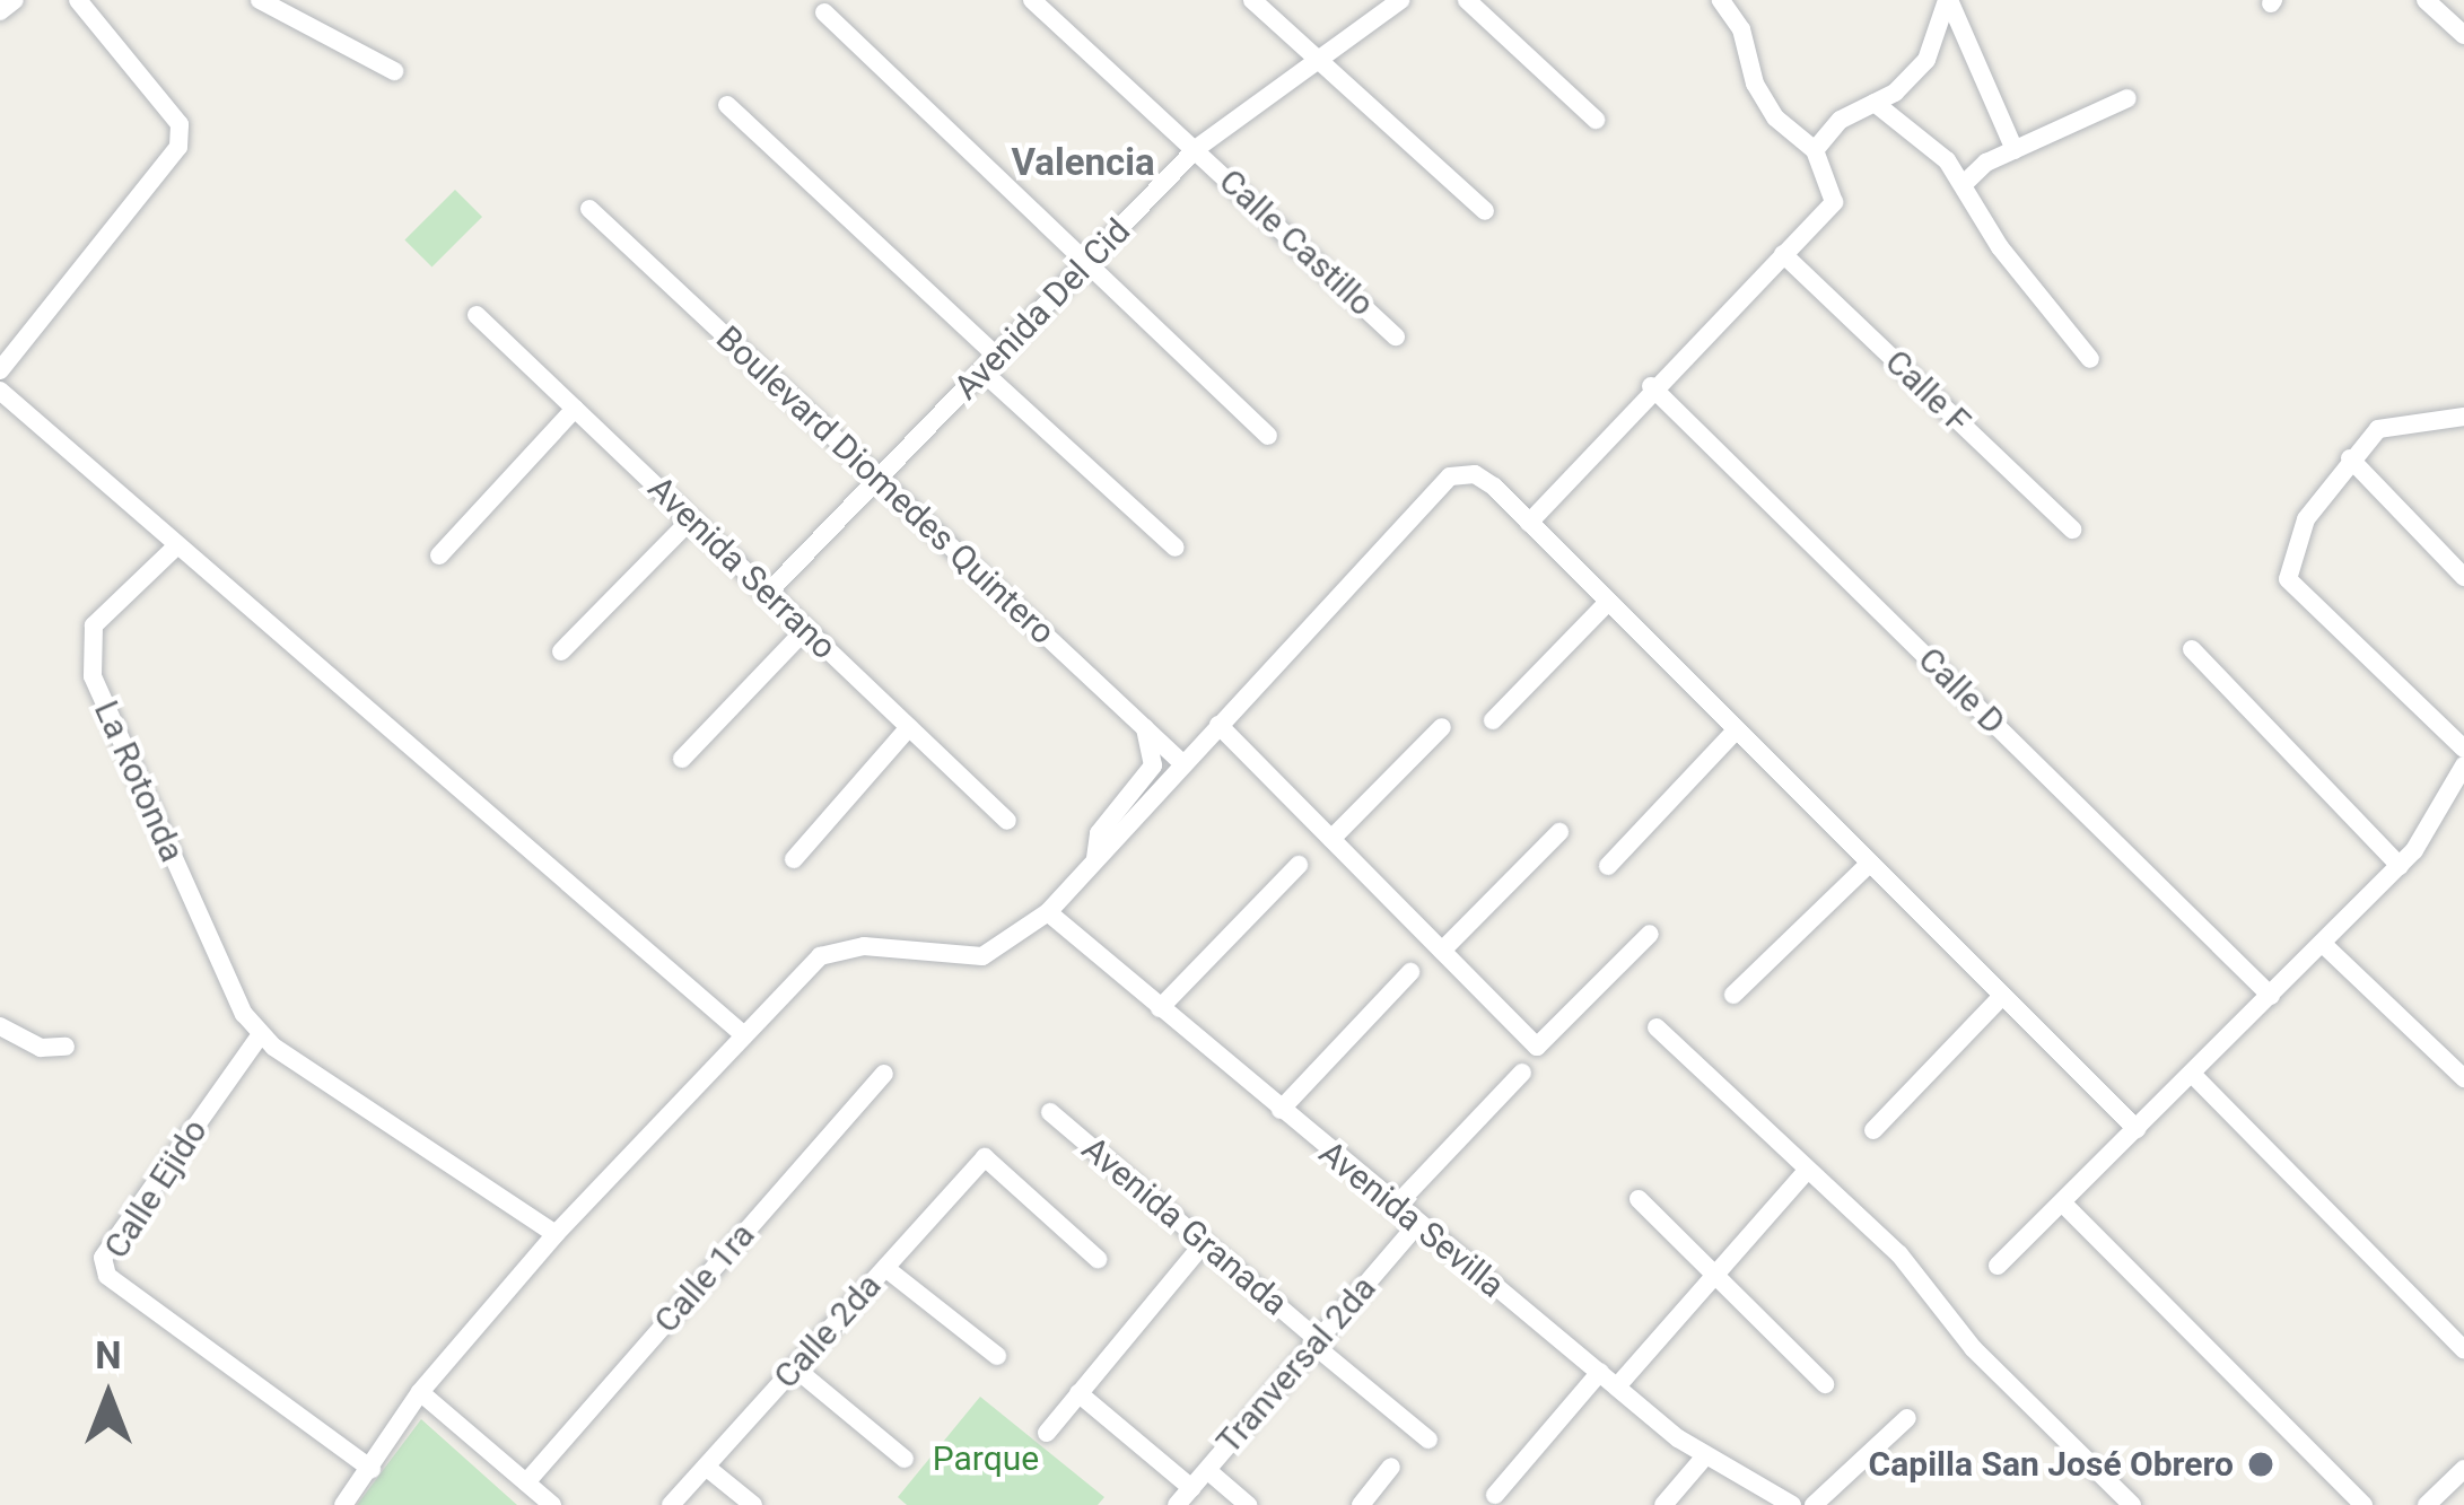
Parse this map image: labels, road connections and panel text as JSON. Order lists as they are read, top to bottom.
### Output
{
  "streets": {
    "street": [
      "Calle Castillo",
      "Avenida Del Cid",
      "Calle F",
      "Boulevard Diomedes Quintero",
      "Avenida Serrano",
      "Calle D",
      "La Rotonda",
      "Calle Ejido",
      "Avenida Sevilla",
      "Avenida Granada",
      "Calle 1ra",
      "Calle 2da",
      "Tranversal 2da"
    ]
  },
  "crossings": [
    ["Calle Castillo", "Avenida Del Cid"],
    ["Avenida Del Cid", "Boulevard Diomedes Quintero"],
    ["Avenida Del Cid", "Avenida Serrano"],
    ["La Rotonda", "Calle Ejido"],
    ["Avenida Sevilla", "Tranversal 2da"],
    ["Avenida Granada", "Tranversal 2da"]
  ],
  "districts": ["Valencia"],
  "parks": ["Parque"],
  "places": ["Capilla San José Obrero"],
  "north": "top"
}
